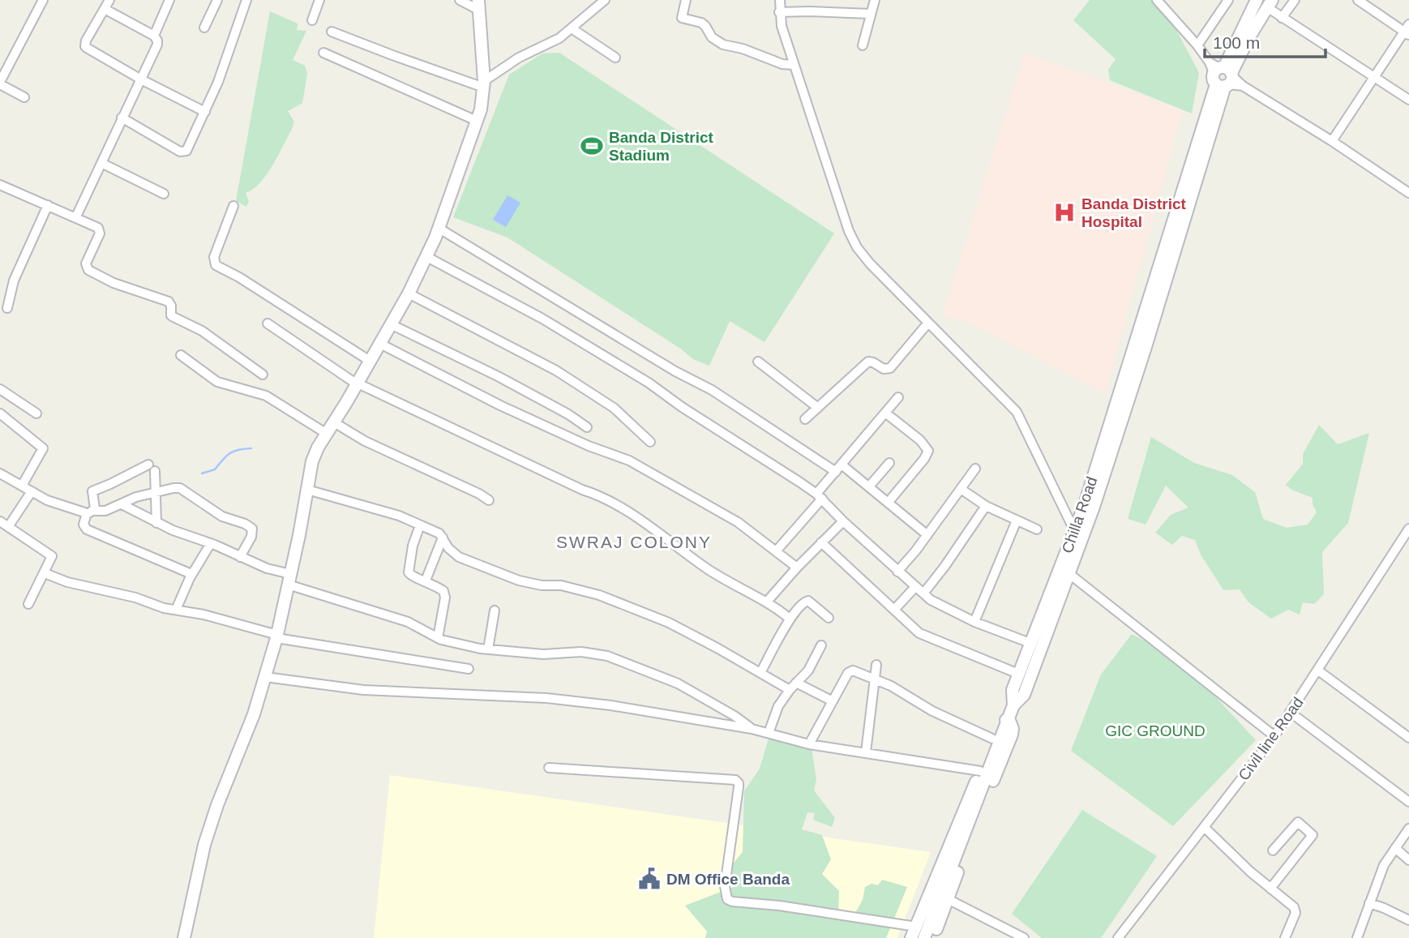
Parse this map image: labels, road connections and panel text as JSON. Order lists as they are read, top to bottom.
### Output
{
  "streets": {
    "main road": ["Chilla Road"],
    "street": ["Civil line Road"]
  },
  "districts": ["SWRAJ COLONY"],
  "parks": ["GIC GROUND"],
  "places": {
    "sports": ["Banda District Stadium"],
    "hospital": ["Banda District Hospital"],
    "public building": ["DM Office Banda"]
  },
  "scale_bar": "100 m"
}
